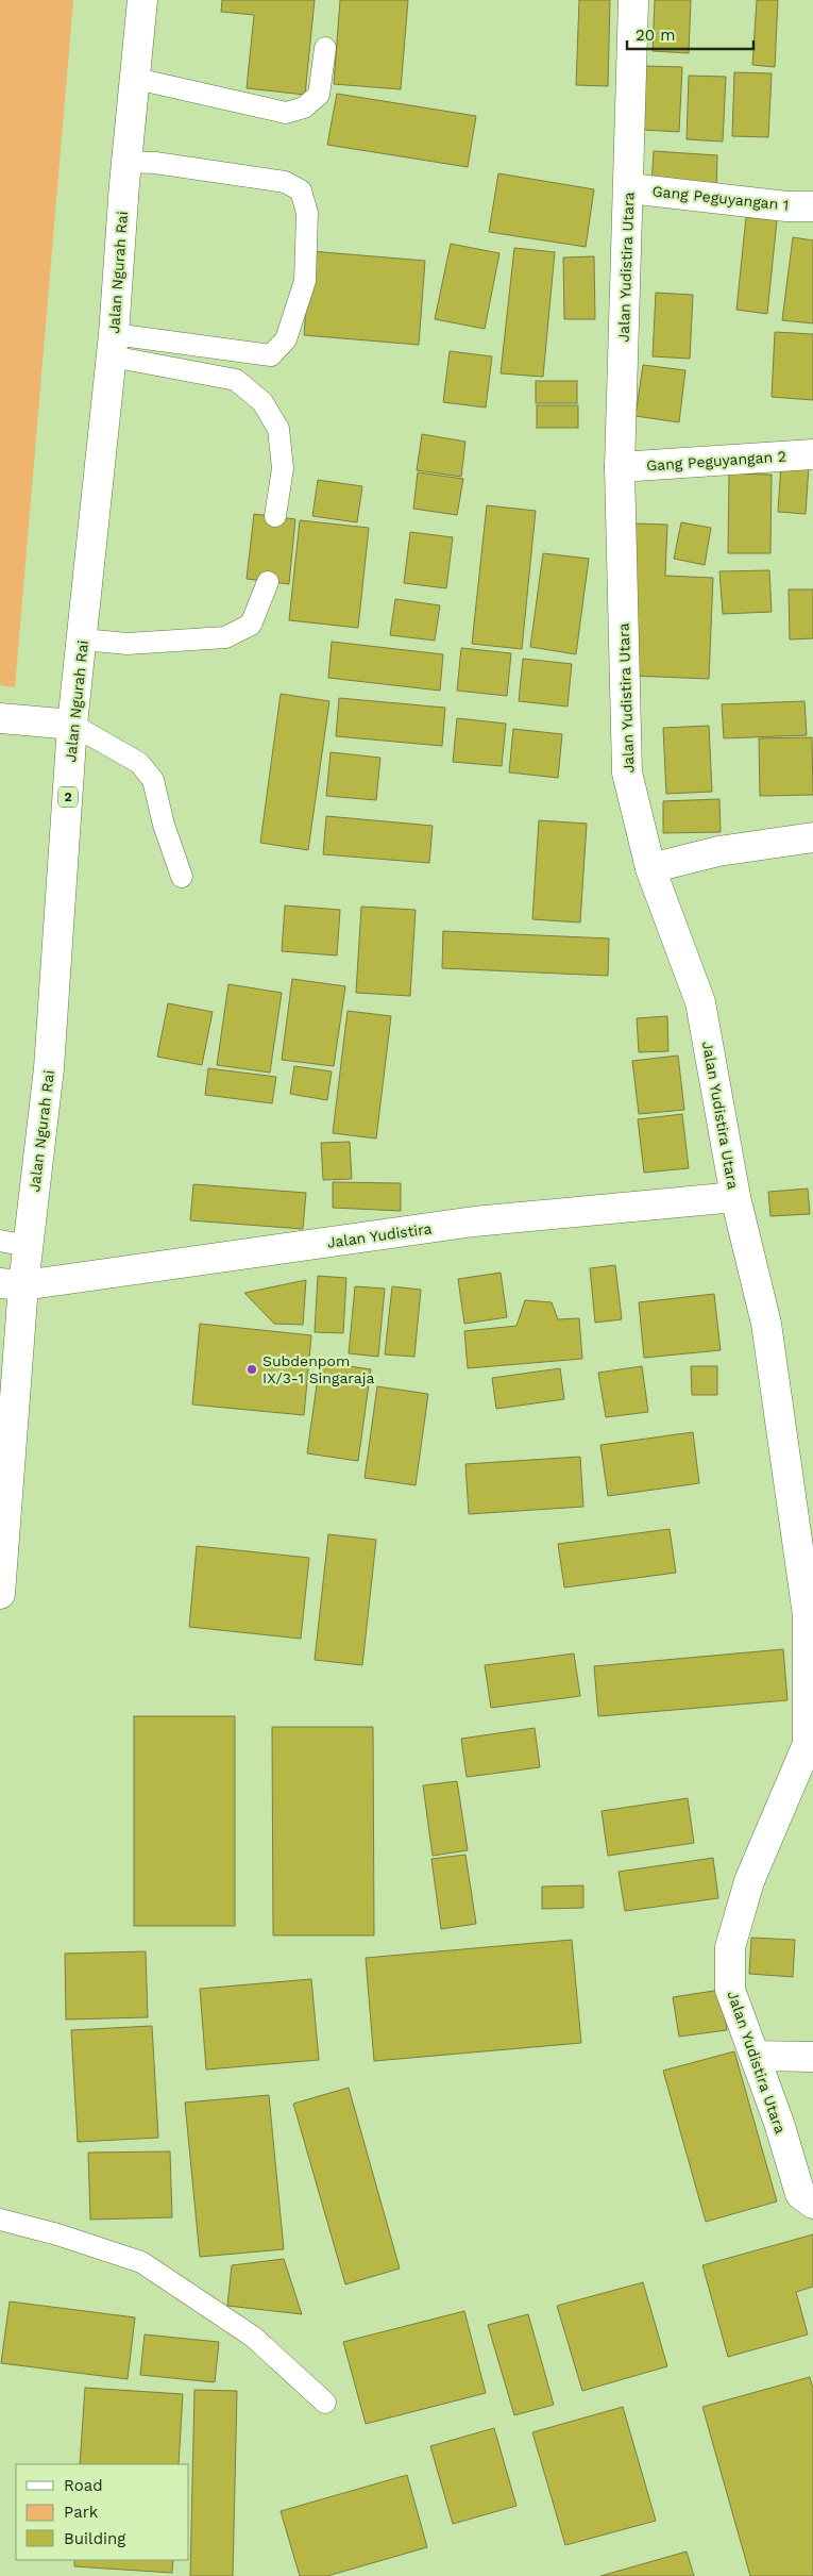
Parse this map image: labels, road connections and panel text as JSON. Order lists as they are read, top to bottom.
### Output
{
  "streets": {
    "main road": [
      "Gang Peguyangan 1",
      "Jalan Yudistira Utara",
      "Jalan Ngurah Rai",
      "Gang Peguyangan 2",
      "2",
      "Jalan Yudistira"
    ]
  },
  "crossings": [
    ["Gang Peguyangan 1", "Jalan Yudistira Utara"],
    ["Jalan Yudistira Utara", "Gang Peguyangan 2"],
    ["Jalan Yudistira Utara", "Jalan Yudistira"],
    ["Jalan Ngurah Rai", "Jalan Yudistira"]
  ],
  "places": ["Subdenpom IX/3-1 Singaraja"],
  "legend": ["Road", "Park", "Building"],
  "scale_bar": "20 m"
}
